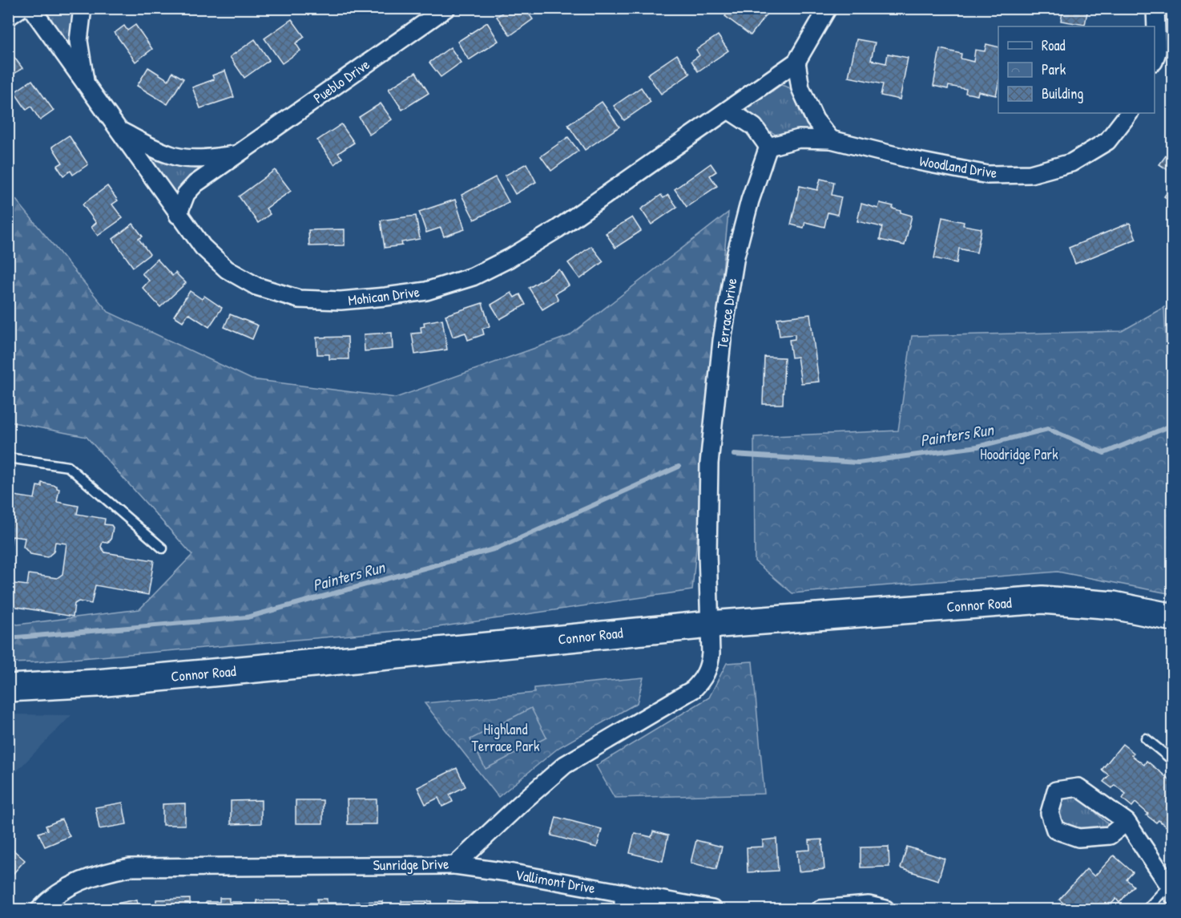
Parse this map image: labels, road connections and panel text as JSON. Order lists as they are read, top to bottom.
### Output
{
  "streets": {
    "main road": ["Connor Road"],
    "street": [
      "Pueblo Drive",
      "Woodland Drive",
      "Mohican Drive",
      "Terrace Drive",
      "Sunridge Drive",
      "Vallimont Drive"
    ]
  },
  "crossings": [
    ["Pueblo Drive", "Mohican Drive"],
    ["Woodland Drive", "Terrace Drive"],
    ["Terrace Drive", "Connor Road"],
    ["Terrace Drive", "Sunridge Drive"],
    ["Connor Road", "Sunridge Drive"],
    ["Sunridge Drive", "Vallimont Drive"]
  ],
  "water": ["Painters Run"],
  "parks": ["Hoodridge Park", "Highland Terrace Park"],
  "legend": ["Road", "Park", "Building"]
}
